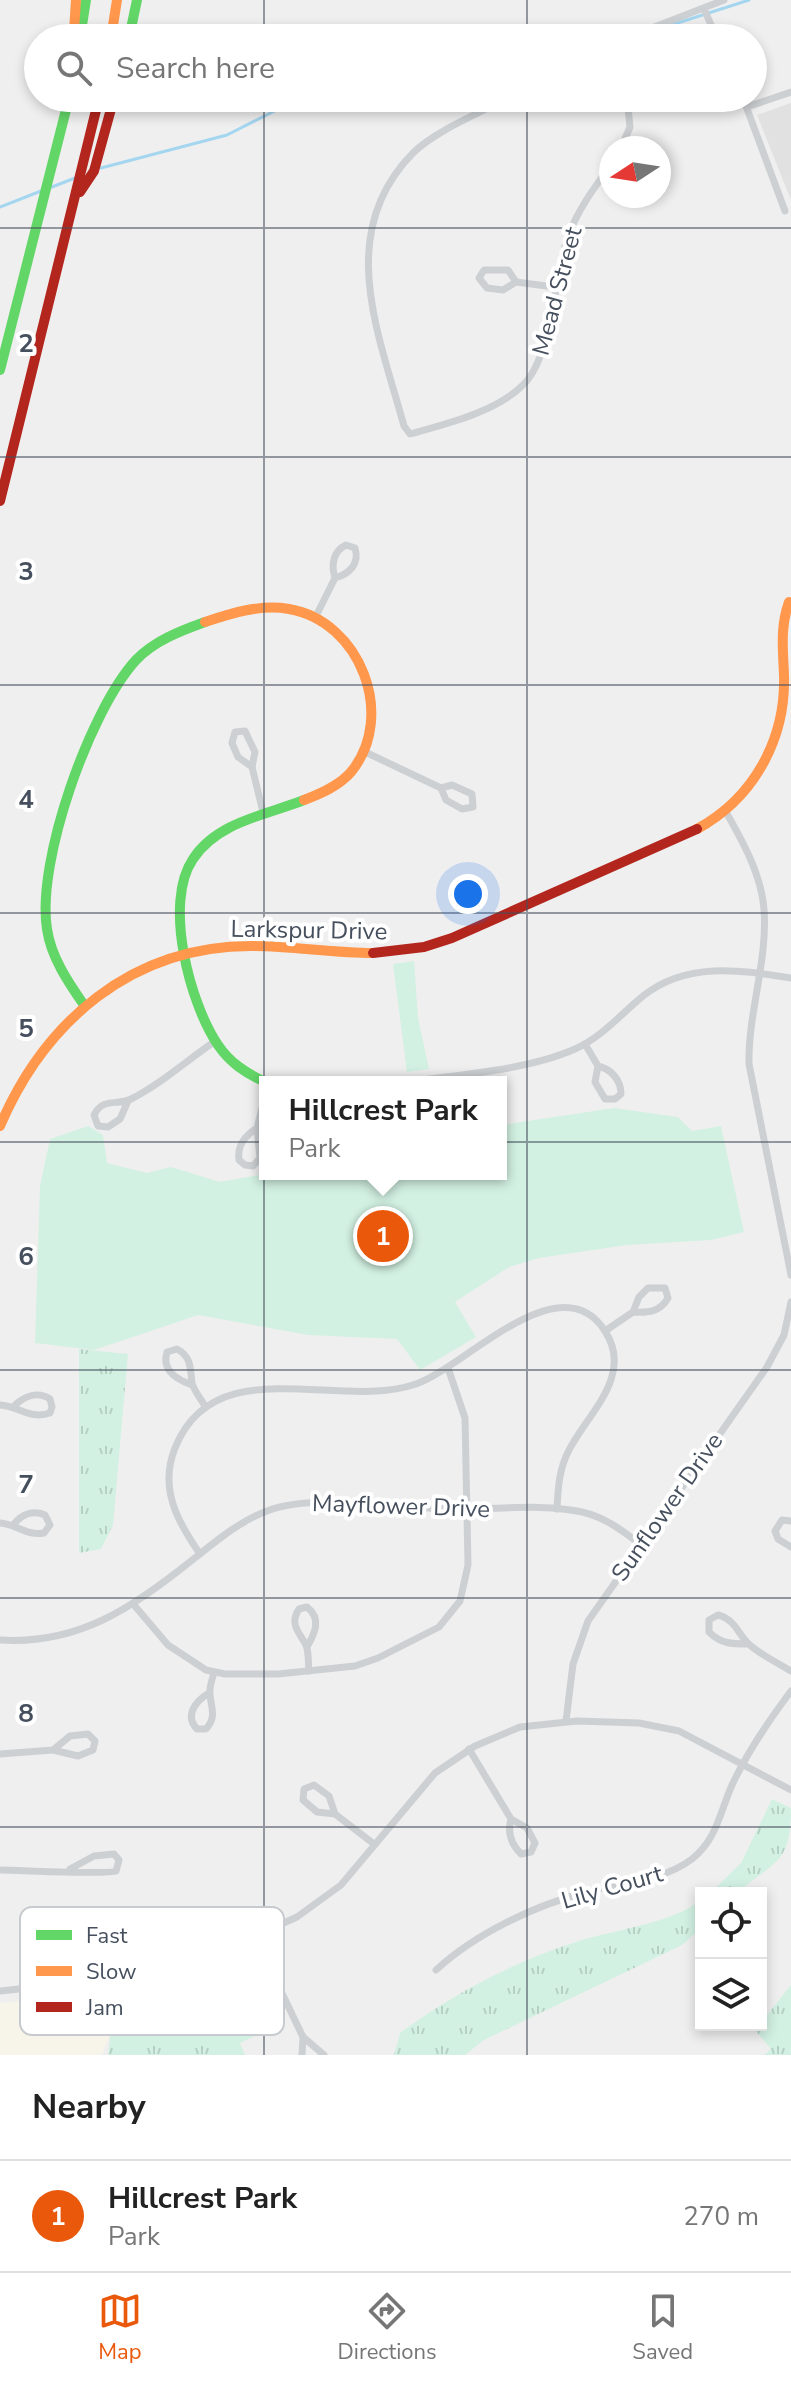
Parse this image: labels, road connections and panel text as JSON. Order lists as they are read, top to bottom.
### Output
{
  "streets": {
    "main road": ["Larkspur Drive"],
    "street": [
      "Mead Street",
      "Mayflower Drive",
      "Sunflower Drive",
      "Lily Court"
    ]
  },
  "crossings": [
    ["Mayflower Drive", "Sunflower Drive"]
  ],
  "legend": ["Fast", "Slow", "Jam"],
  "north": "left",
  "page": {
    "search": "Search here",
    "popup": ["Hillcrest Park", "Park"],
    "pins": "1",
    "heading": "Nearby",
    "list": [
      {
        "mark": "1",
        "name": "Hillcrest Park",
        "note": "Park",
        "value": "270 m"
      }
    ],
    "nav": ["Map", "Directions", "Saved"]
  },
  "grid": {
    "rows": [
      "2",
      "3",
      "4",
      "5",
      "6",
      "7",
      "8"
    ]
  }
}
